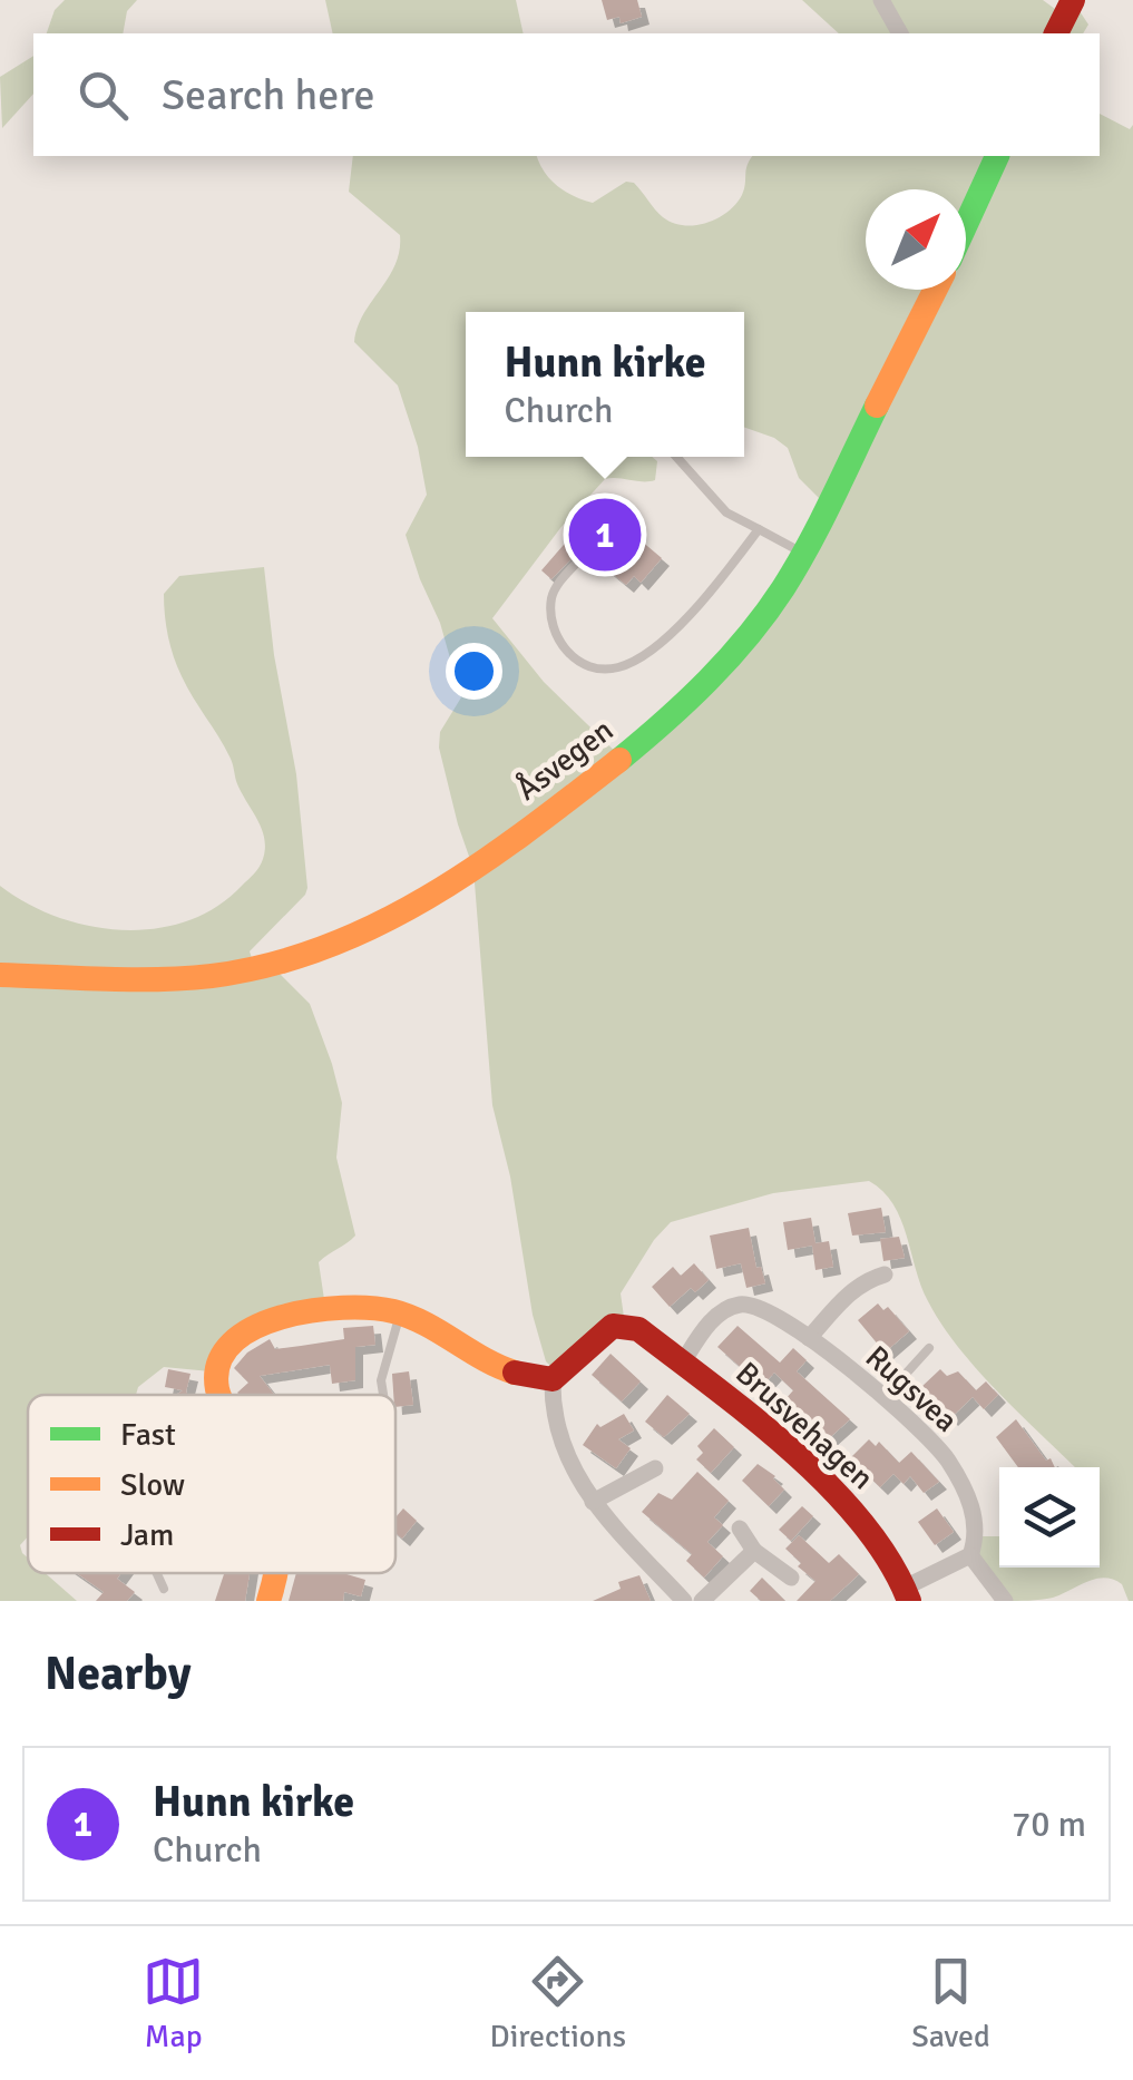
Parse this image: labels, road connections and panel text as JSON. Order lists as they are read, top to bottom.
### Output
{
  "streets": {
    "main road": ["Åsvegen", "Brusvehagen"],
    "street": ["Rugsvea"]
  },
  "crossings": [
    ["Rugsvea", "Brusvehagen"]
  ],
  "legend": ["Fast", "Slow", "Jam"],
  "north": "top right",
  "page": {
    "search": "Search here",
    "popup": ["Hunn kirke", "Church"],
    "pins": "1",
    "heading": "Nearby",
    "list": [
      {
        "mark": "1",
        "name": "Hunn kirke",
        "note": "Church",
        "value": "70 m"
      }
    ],
    "nav": ["Map", "Directions", "Saved"]
  }
}
